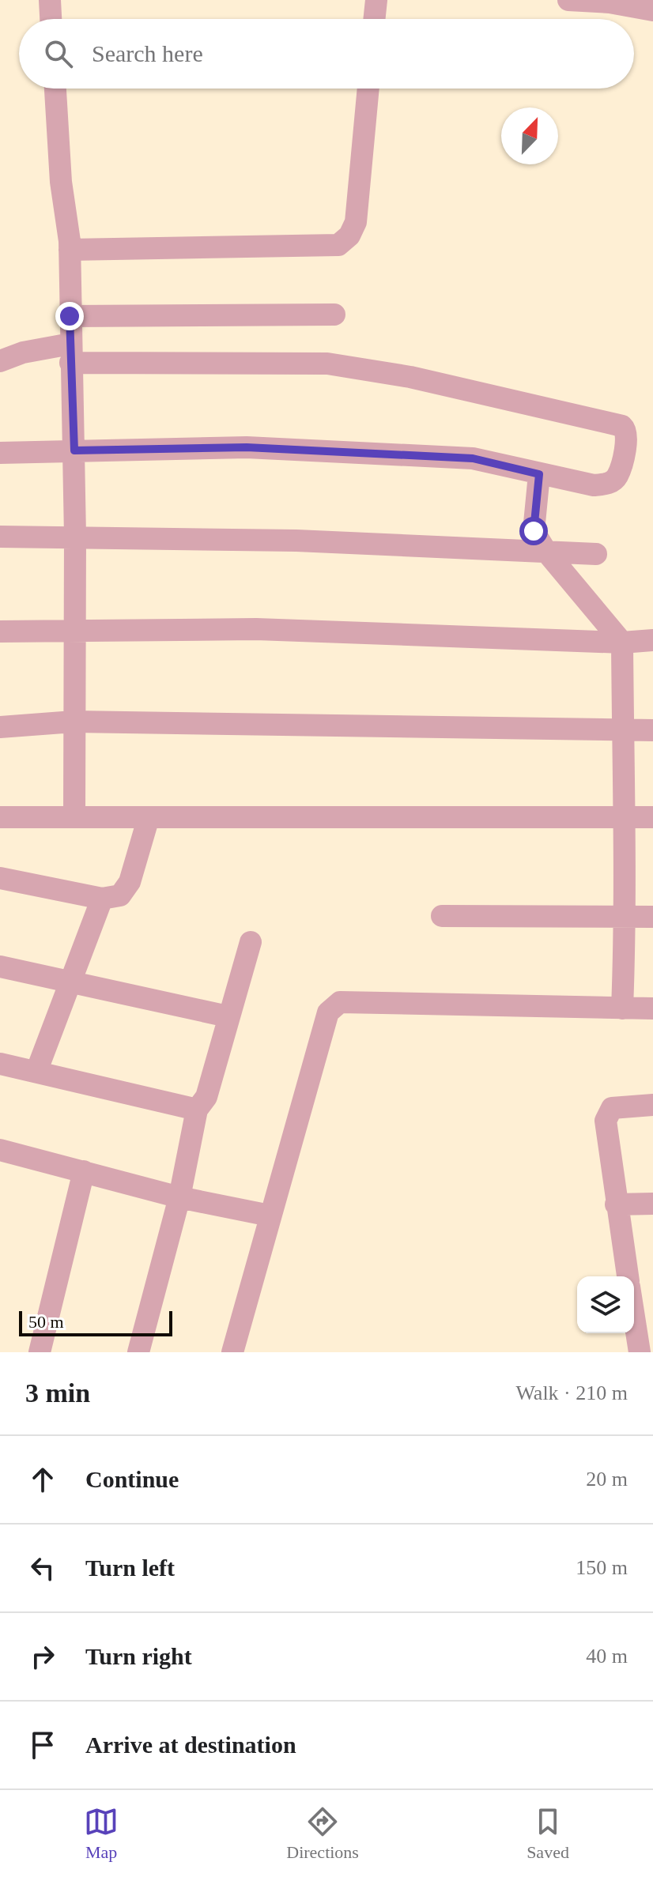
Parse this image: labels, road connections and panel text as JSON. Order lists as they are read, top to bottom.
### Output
{
  "scale_bar": "50 m",
  "north": "top right",
  "page": {
    "search": "Search here",
    "scale": "50 m",
    "heading": ["3 min", "Walk · 210 m"],
    "list": [
      ["Continue", "20 m"],
      ["Turn left", "150 m"],
      ["Turn right", "40 m"],
      "Arrive at destination"
    ],
    "nav": ["Map", "Directions", "Saved"]
  }
}
